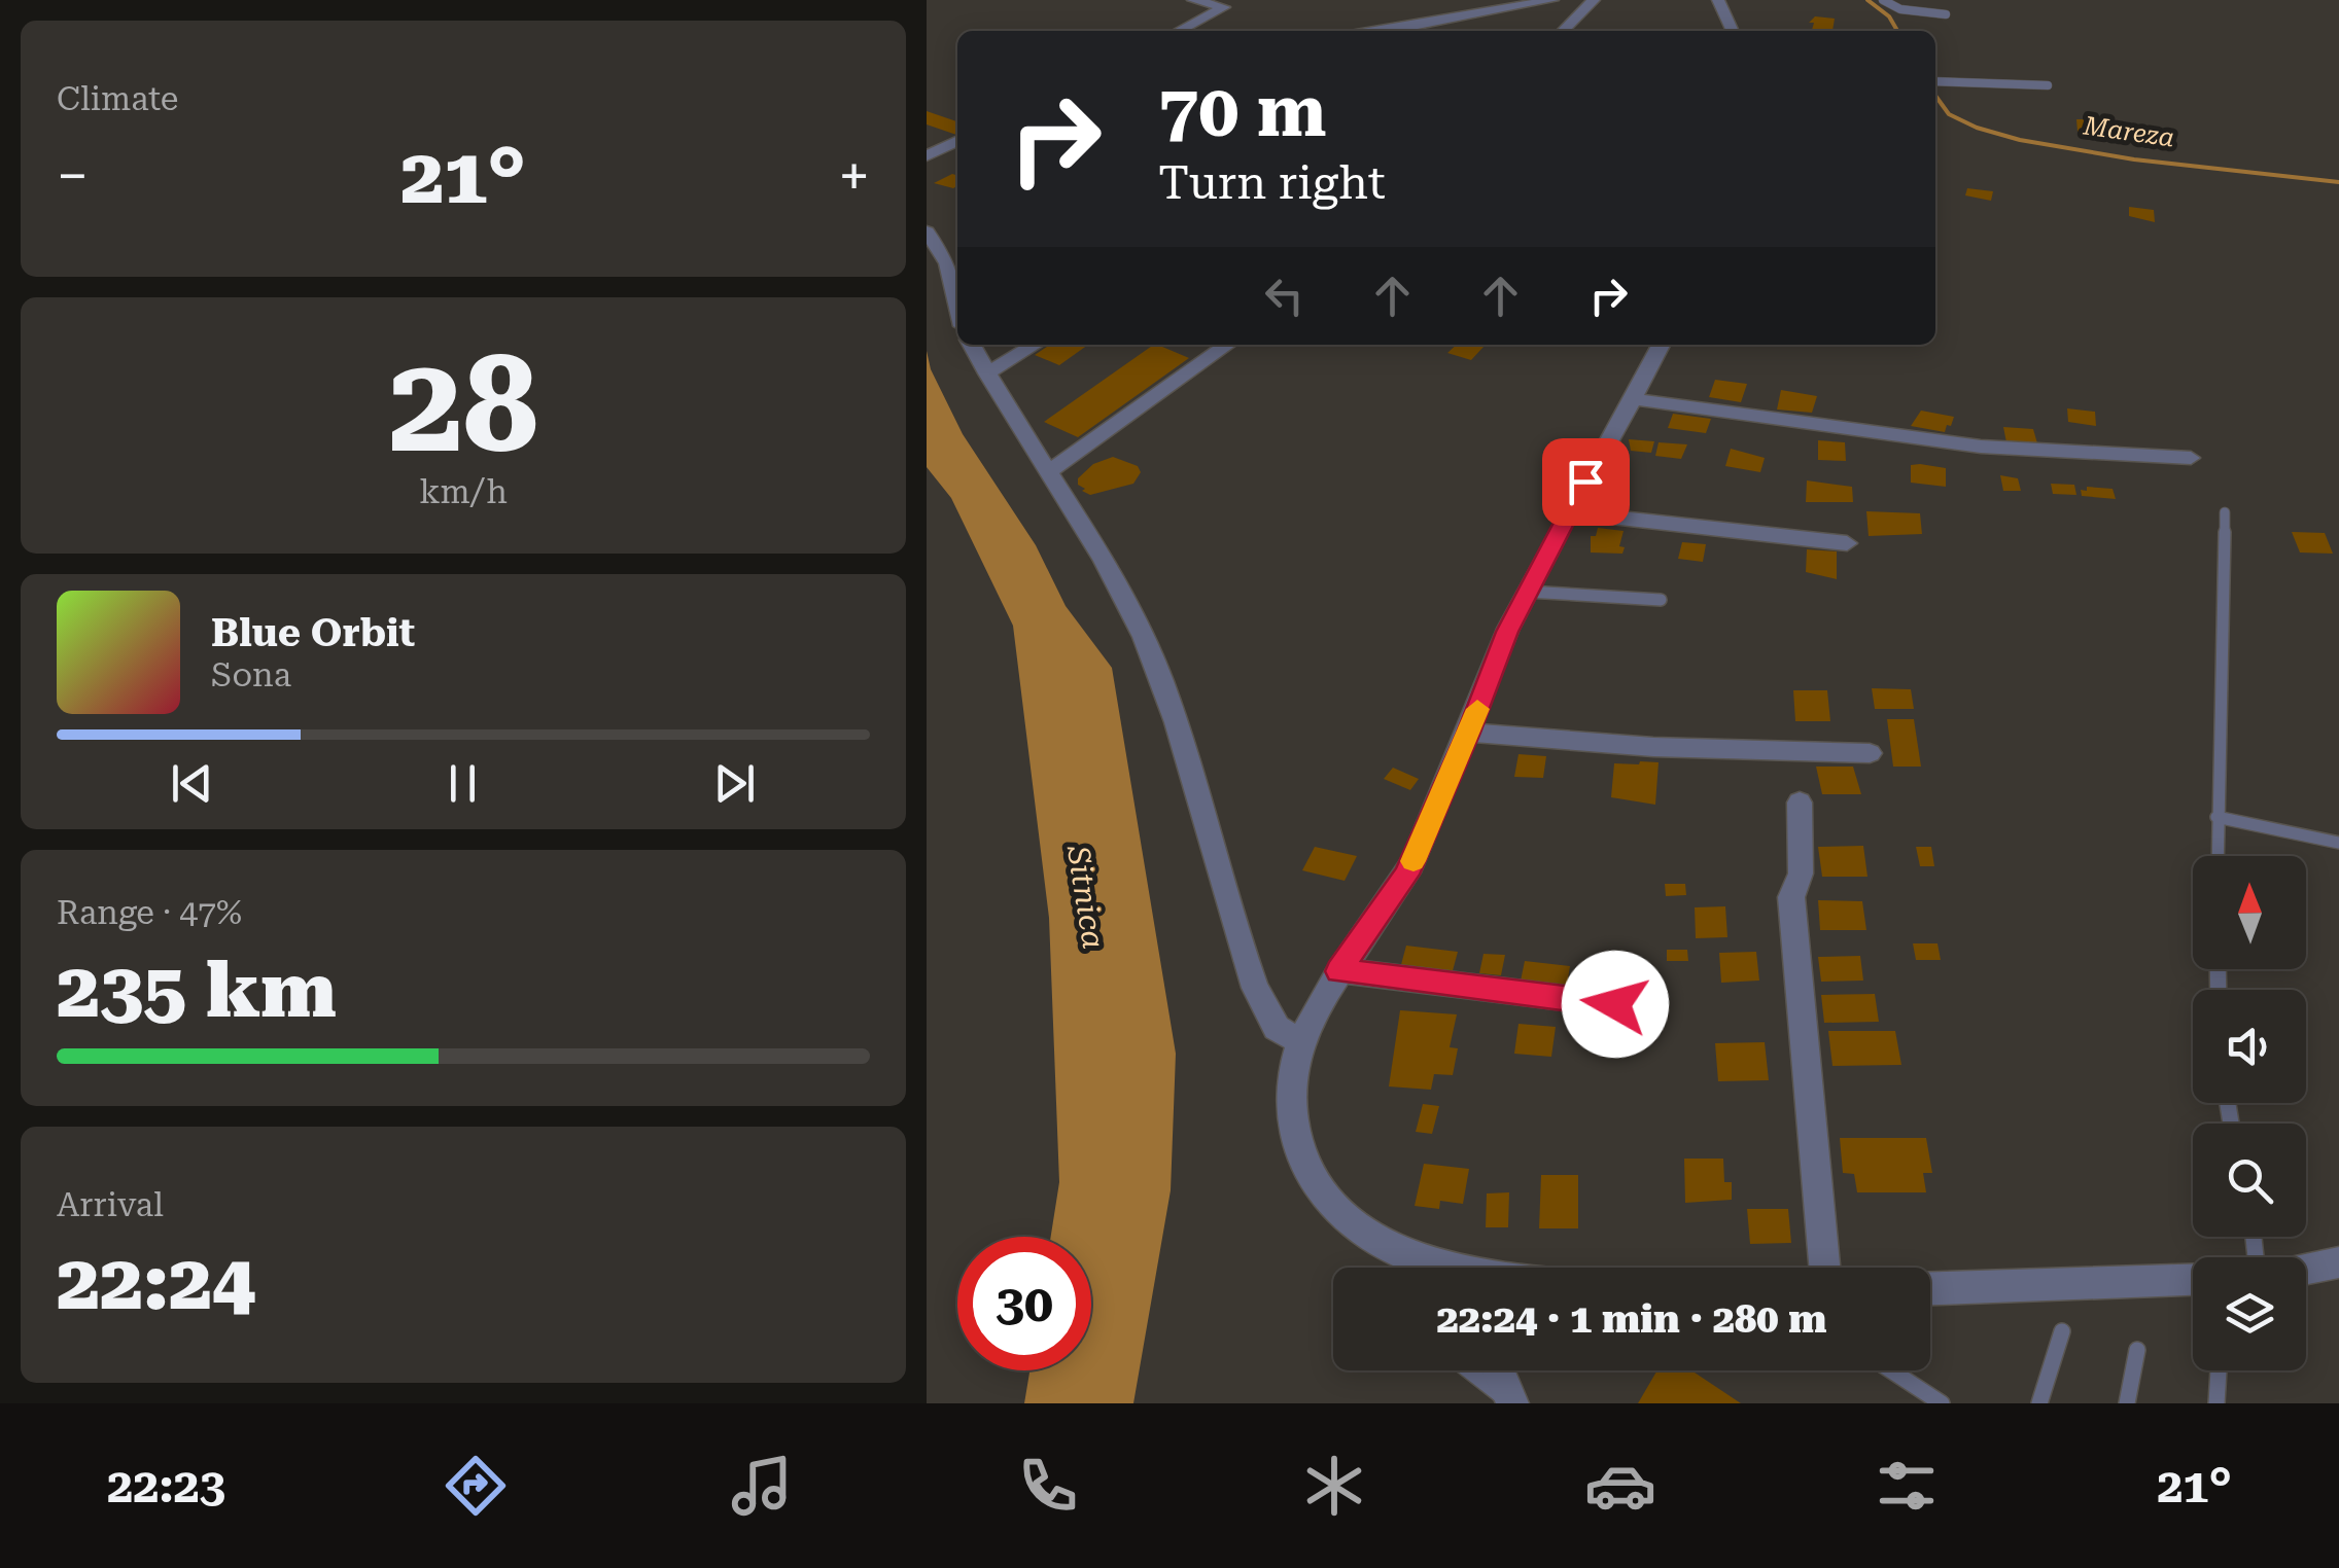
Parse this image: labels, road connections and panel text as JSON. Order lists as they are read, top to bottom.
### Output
{
  "water": ["Mareza", "Sitnica"],
  "north": "top",
  "page": {
    "tile": [
      "Climate",
      ["28", "km/h"],
      ["Range · 47%", "235 km"],
      ["Arrival", "22:24"]
    ],
    "turn": ["70 m", "Turn right"],
    "heat": ["−", "21°", "+"],
    "song": ["Blue Orbit", "Sona"],
    "limit": "30",
    "trip": "22:24 · 1 min · 280 m",
    "tabs": ["22:23", "21°"]
  }
}
